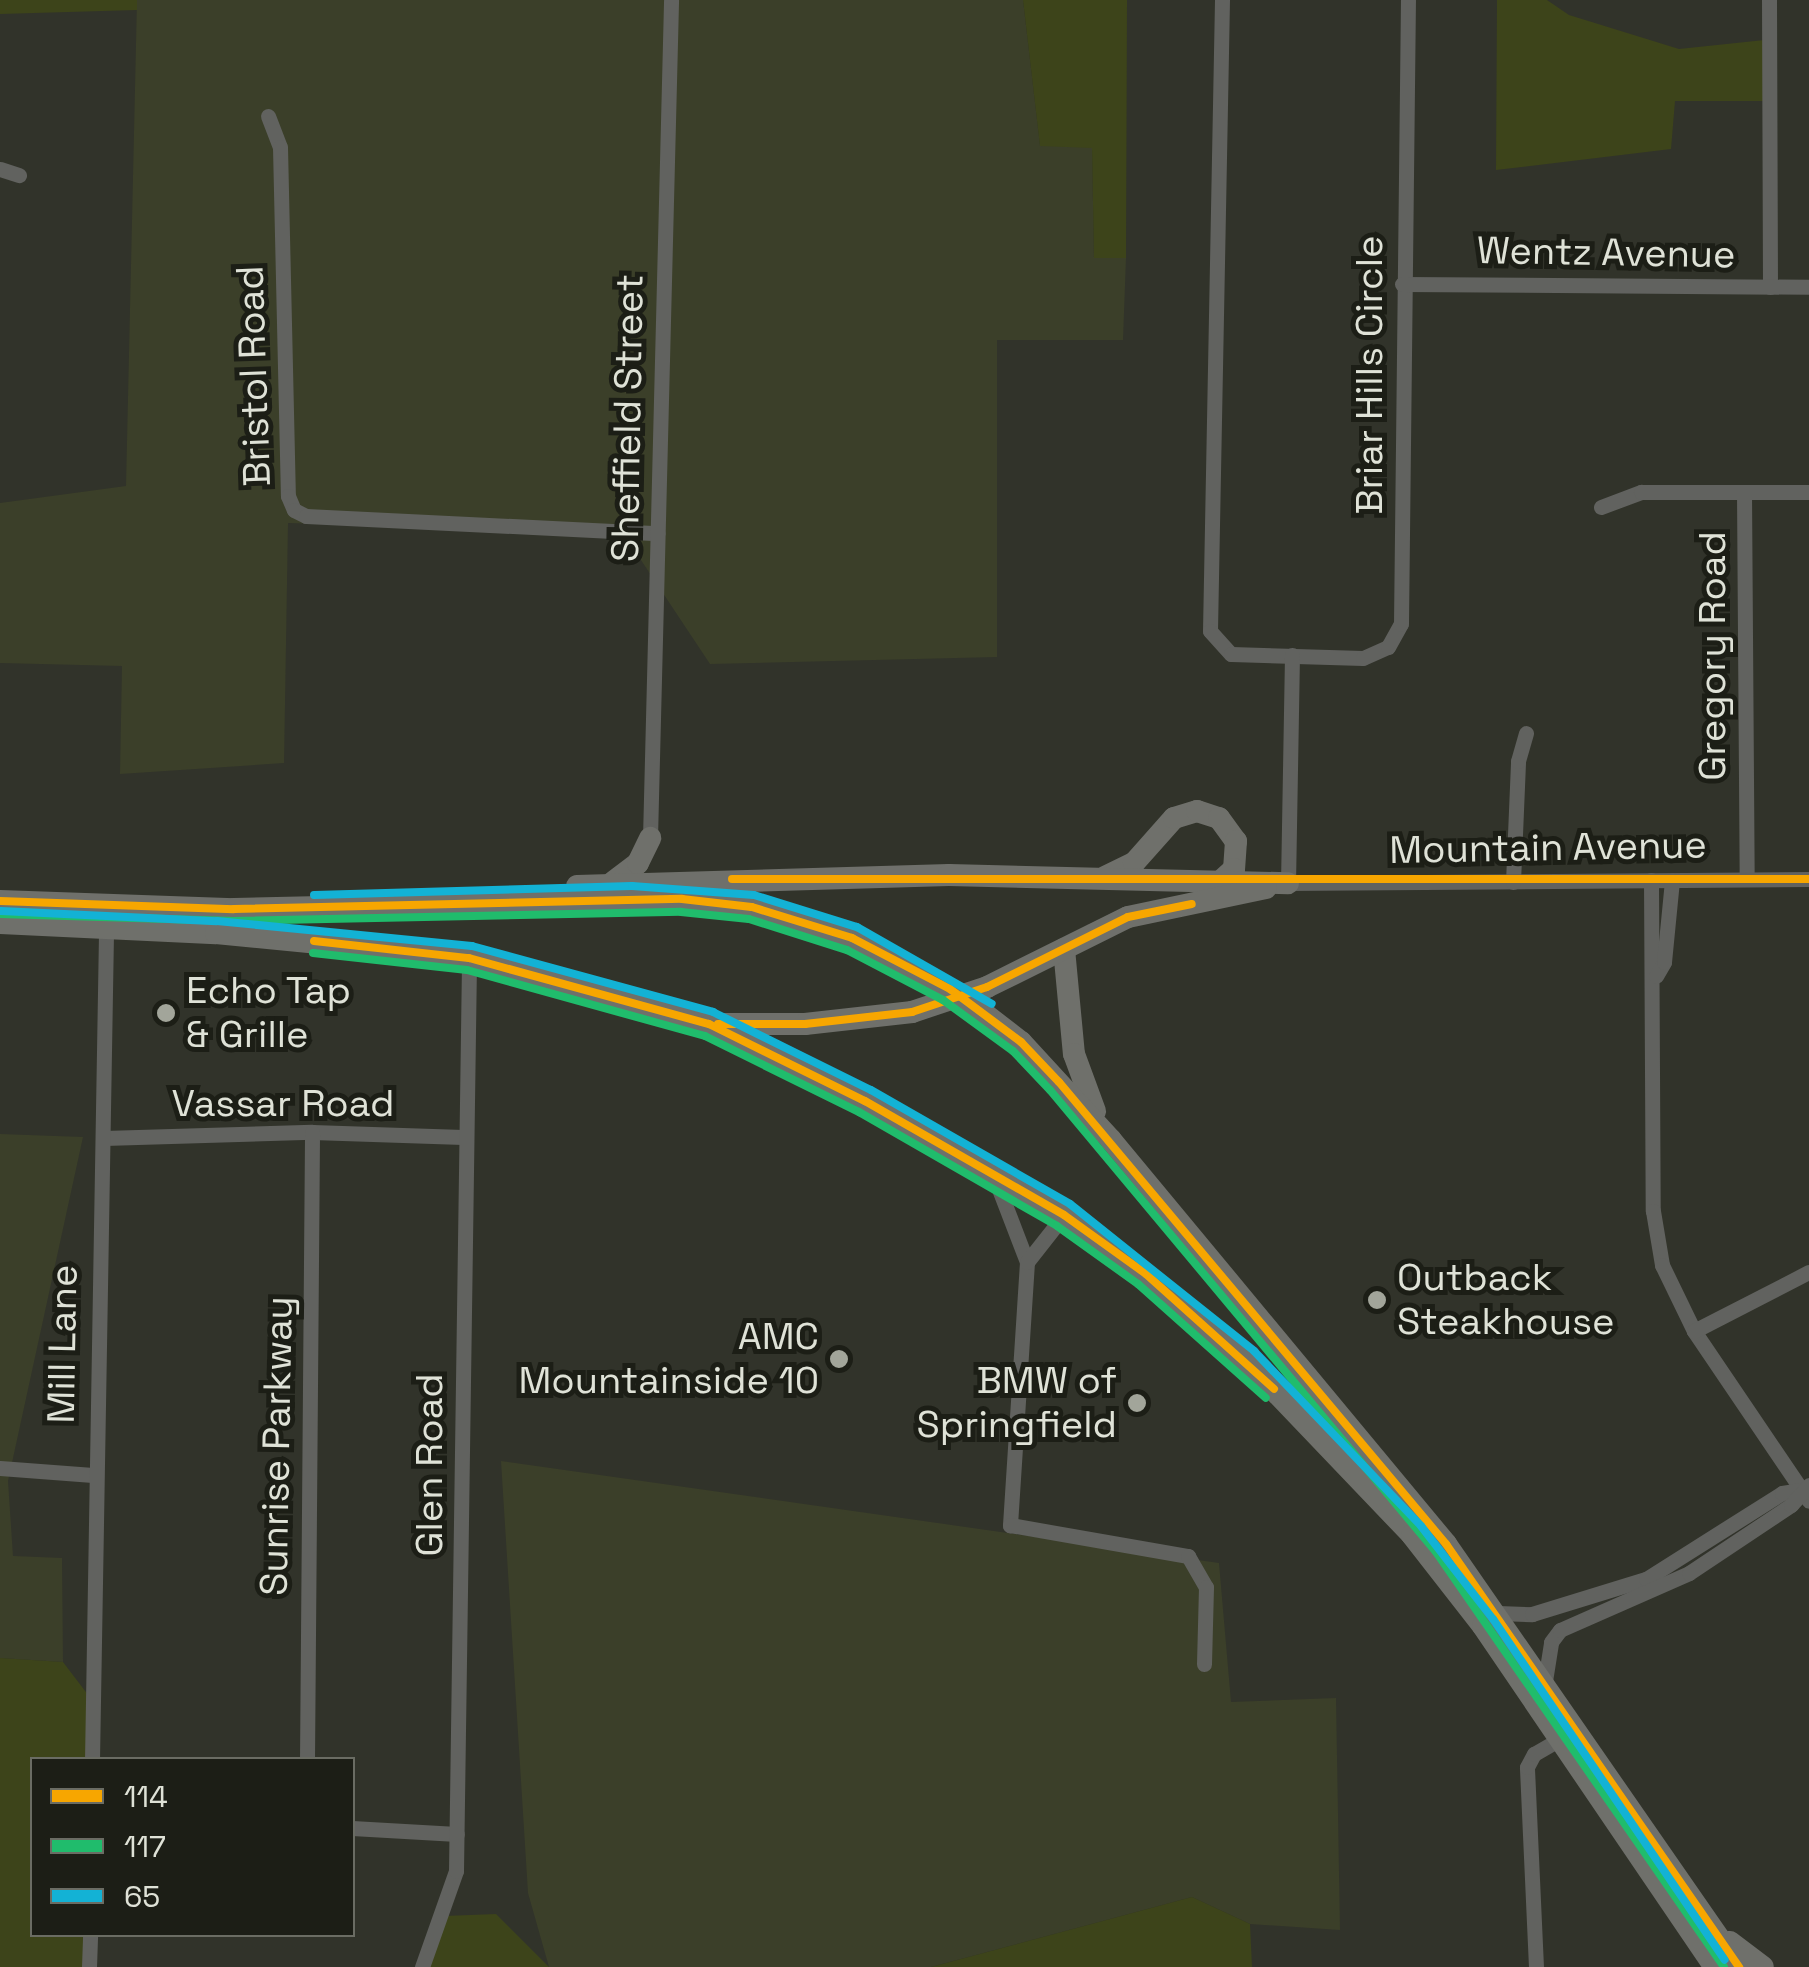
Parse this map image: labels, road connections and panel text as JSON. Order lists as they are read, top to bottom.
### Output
{
  "streets": {
    "street": [
      "Wentz Avenue",
      "Briar Hills Circle",
      "Bristol Road",
      "Sheffield Street",
      "Gregory Road",
      "Mountain Avenue",
      "Vassar Road",
      "Mill Lane",
      "Sunrise Parkway",
      "Glen Road"
    ]
  },
  "crossings": [
    ["Wentz Avenue", "Briar Hills Circle"],
    ["Bristol Road", "Sheffield Street"],
    ["Gregory Road", "Mountain Avenue"],
    ["Vassar Road", "Mill Lane"],
    ["Vassar Road", "Sunrise Parkway"],
    ["Vassar Road", "Glen Road"]
  ],
  "places": [
    "Echo Tap & Grille",
    "Outback Steakhouse",
    "AMC Mountainside 10",
    "BMW of Springfield"
  ],
  "lines": ["transit line 114", "transit line 65", "transit line 117"],
  "legend": ["114", "117", "65"]
}
